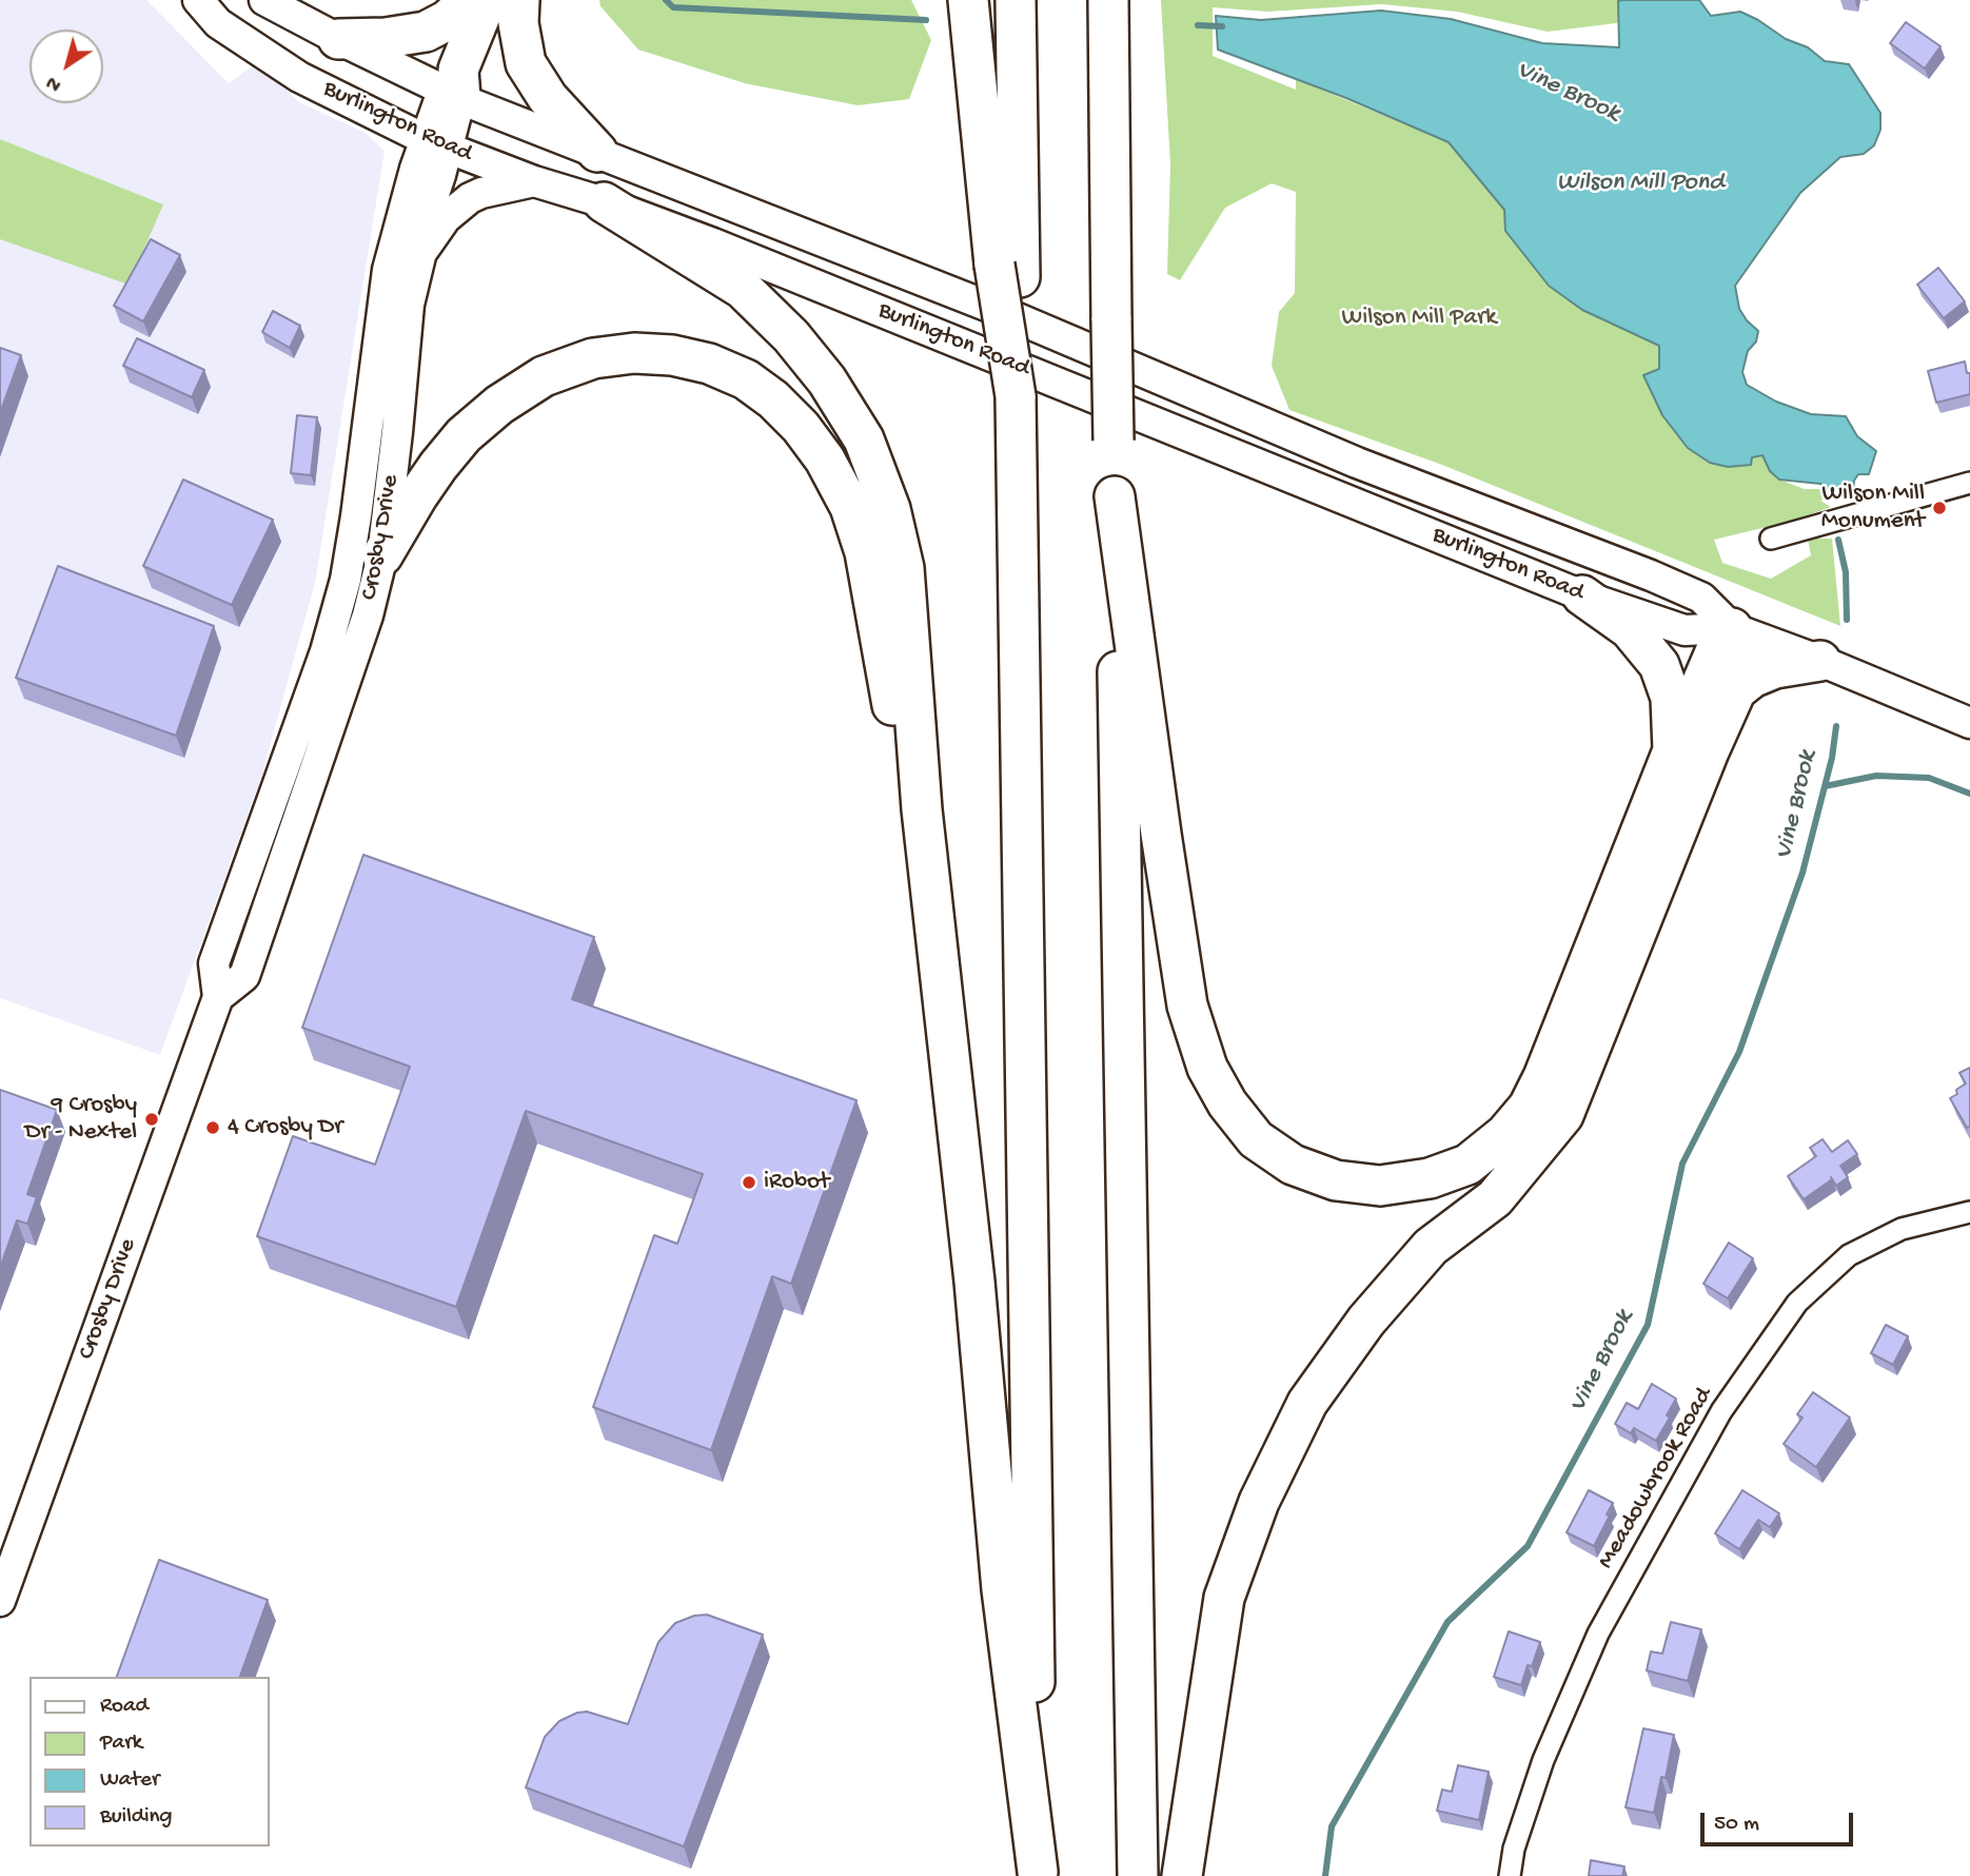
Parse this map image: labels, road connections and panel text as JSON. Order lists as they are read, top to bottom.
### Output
{
  "streets": {
    "main road": ["Burlington Road", "Crosby Drive"],
    "street": ["Meadowbrook Road"]
  },
  "crossings": [
    ["Burlington Road", "Crosby Drive"]
  ],
  "water": ["Vine Brook", "Wilson Mill Pond"],
  "parks": ["Wilson Mill Park"],
  "places": [
    "Wilson Mill Monument",
    "9 Crosby Dr - Nextel",
    "4 Crosby Dr",
    "iRobot"
  ],
  "legend": [
    "Road",
    "Park",
    "Water",
    "Building"
  ],
  "scale_bar": "50 m",
  "north": "bottom left"
}
